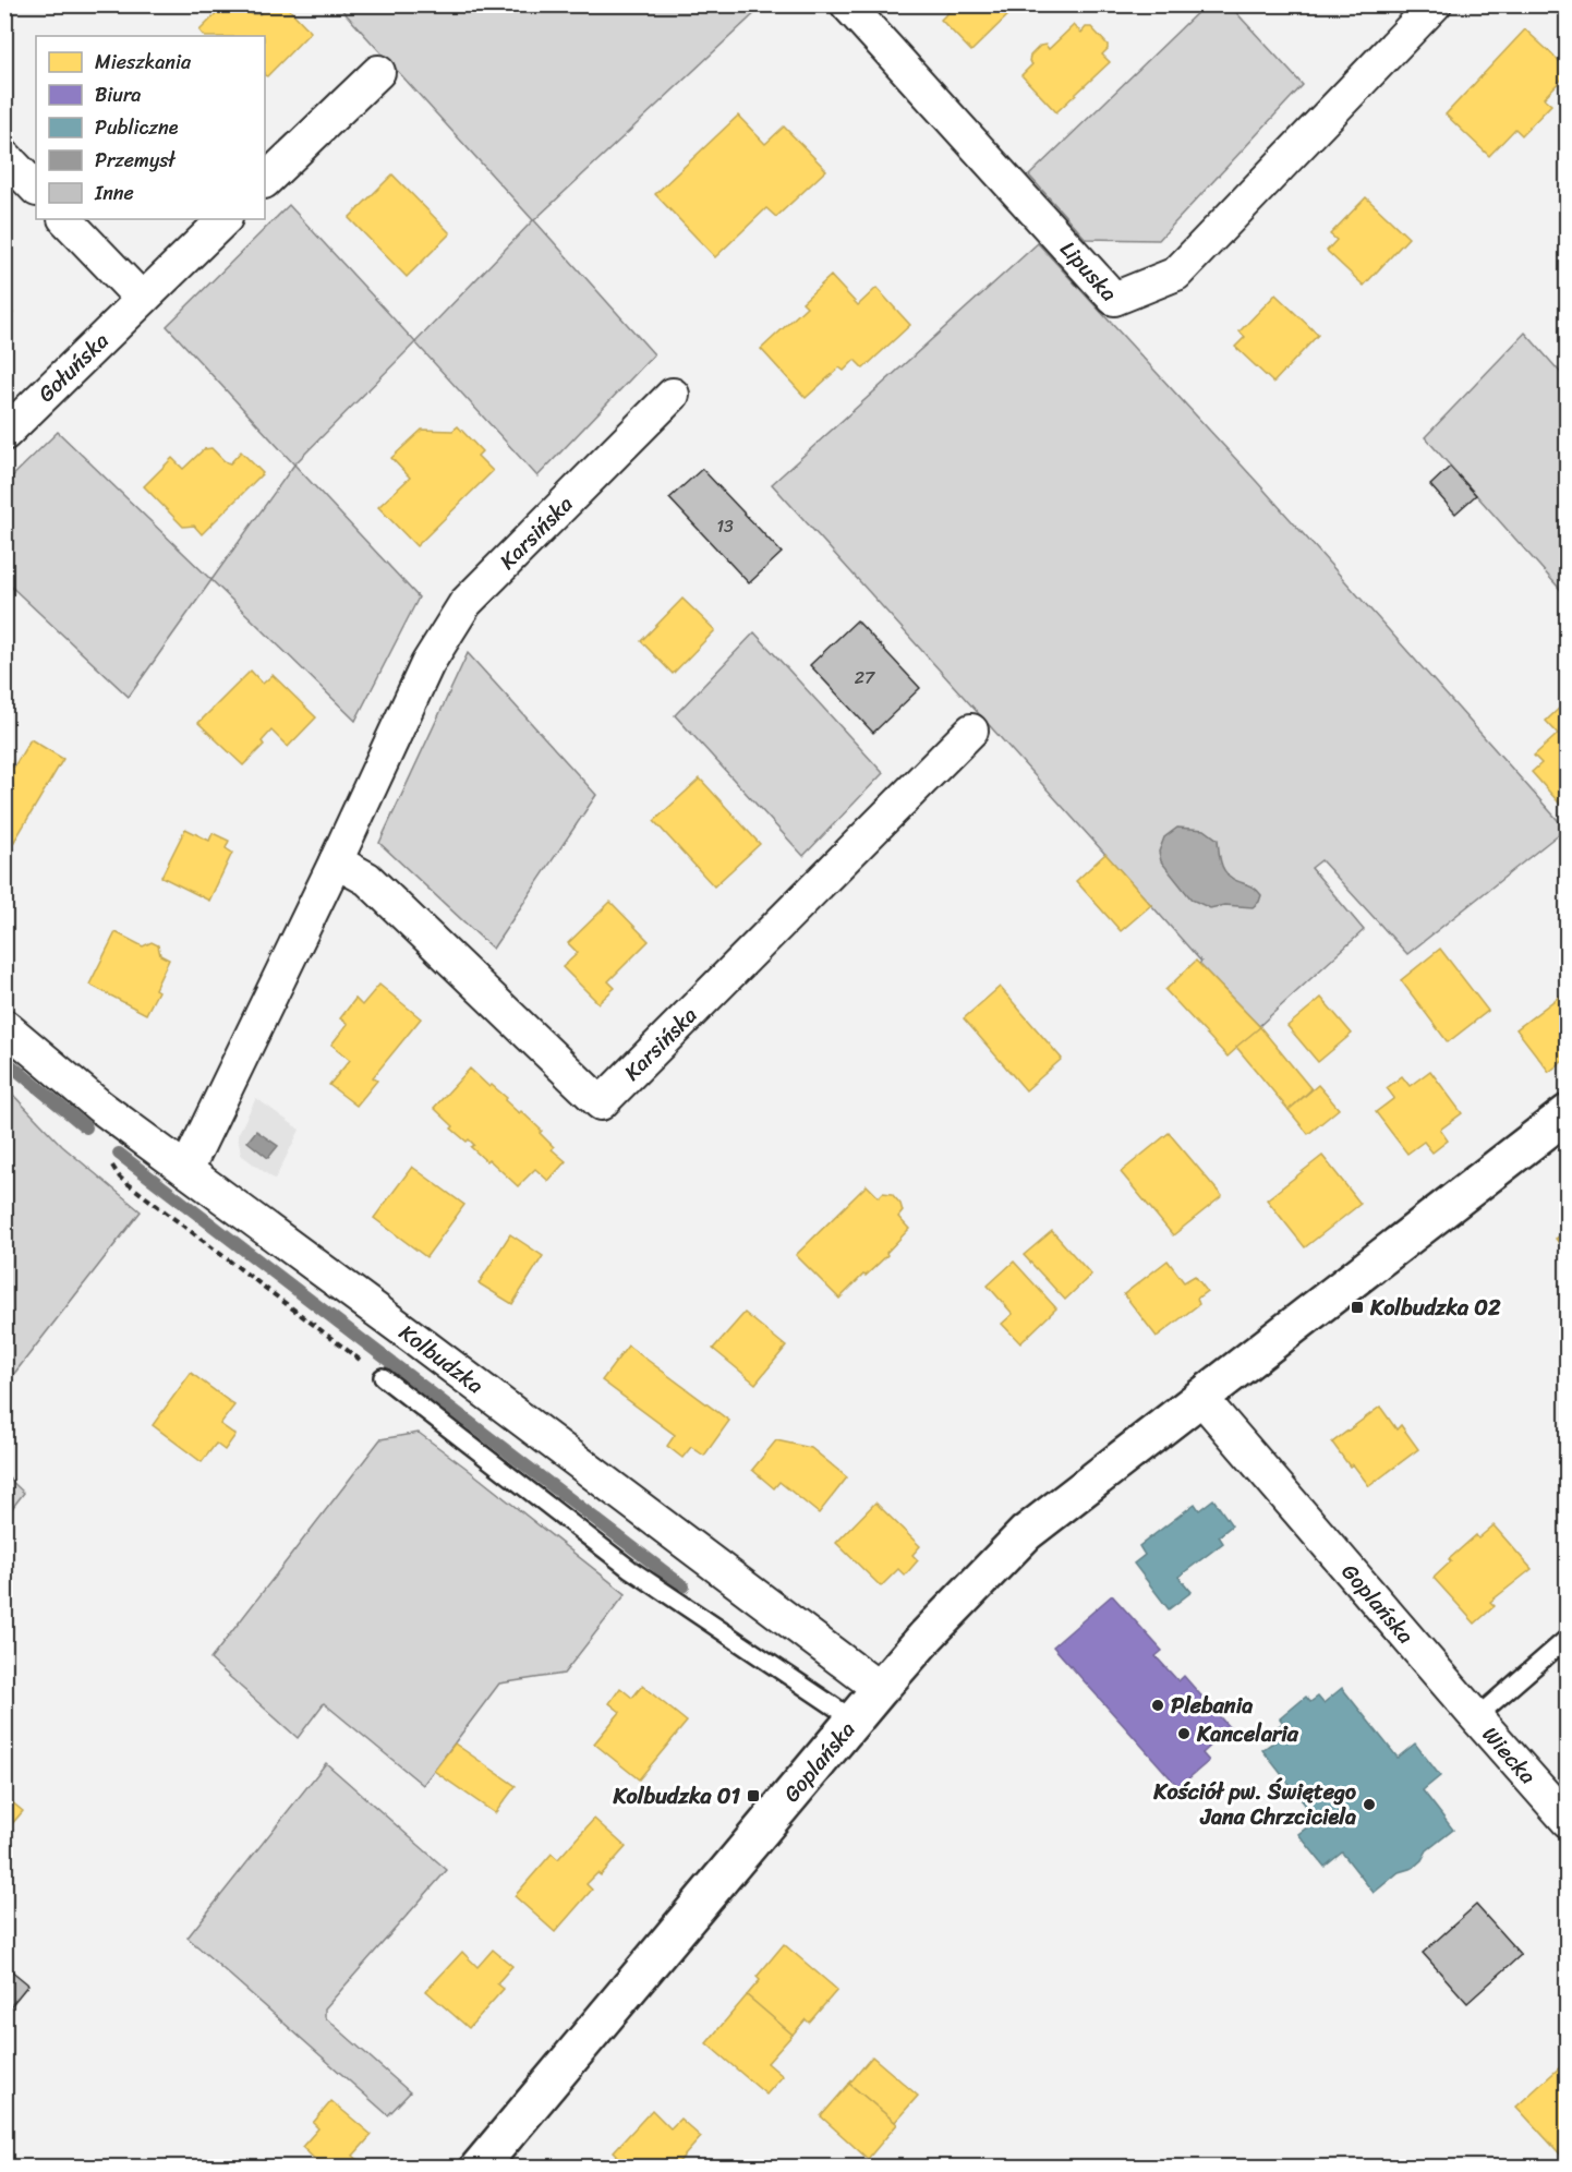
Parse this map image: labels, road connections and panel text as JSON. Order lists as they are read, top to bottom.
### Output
{
  "streets": {
    "street": [
      "Lipuska",
      "Gołuńska",
      "Karsińska",
      "Kolbudzka",
      "Goplańska",
      "Wiecka"
    ]
  },
  "crossings": [
    ["Karsińska", "Kolbudzka"],
    ["Kolbudzka", "Goplańska"],
    ["Goplańska", "Wiecka"]
  ],
  "places": {
    "transit": ["Kolbudzka 02", "Kolbudzka 01"],
    "other": ["Plebania", "Kancelaria", "Kościół pw. Świętego Jana Chrzciciela"]
  },
  "house_numbers": ["13", "27"],
  "legend": [
    "Mieszkania",
    "Biura",
    "Publiczne",
    "Przemysł",
    "Inne"
  ]
}
